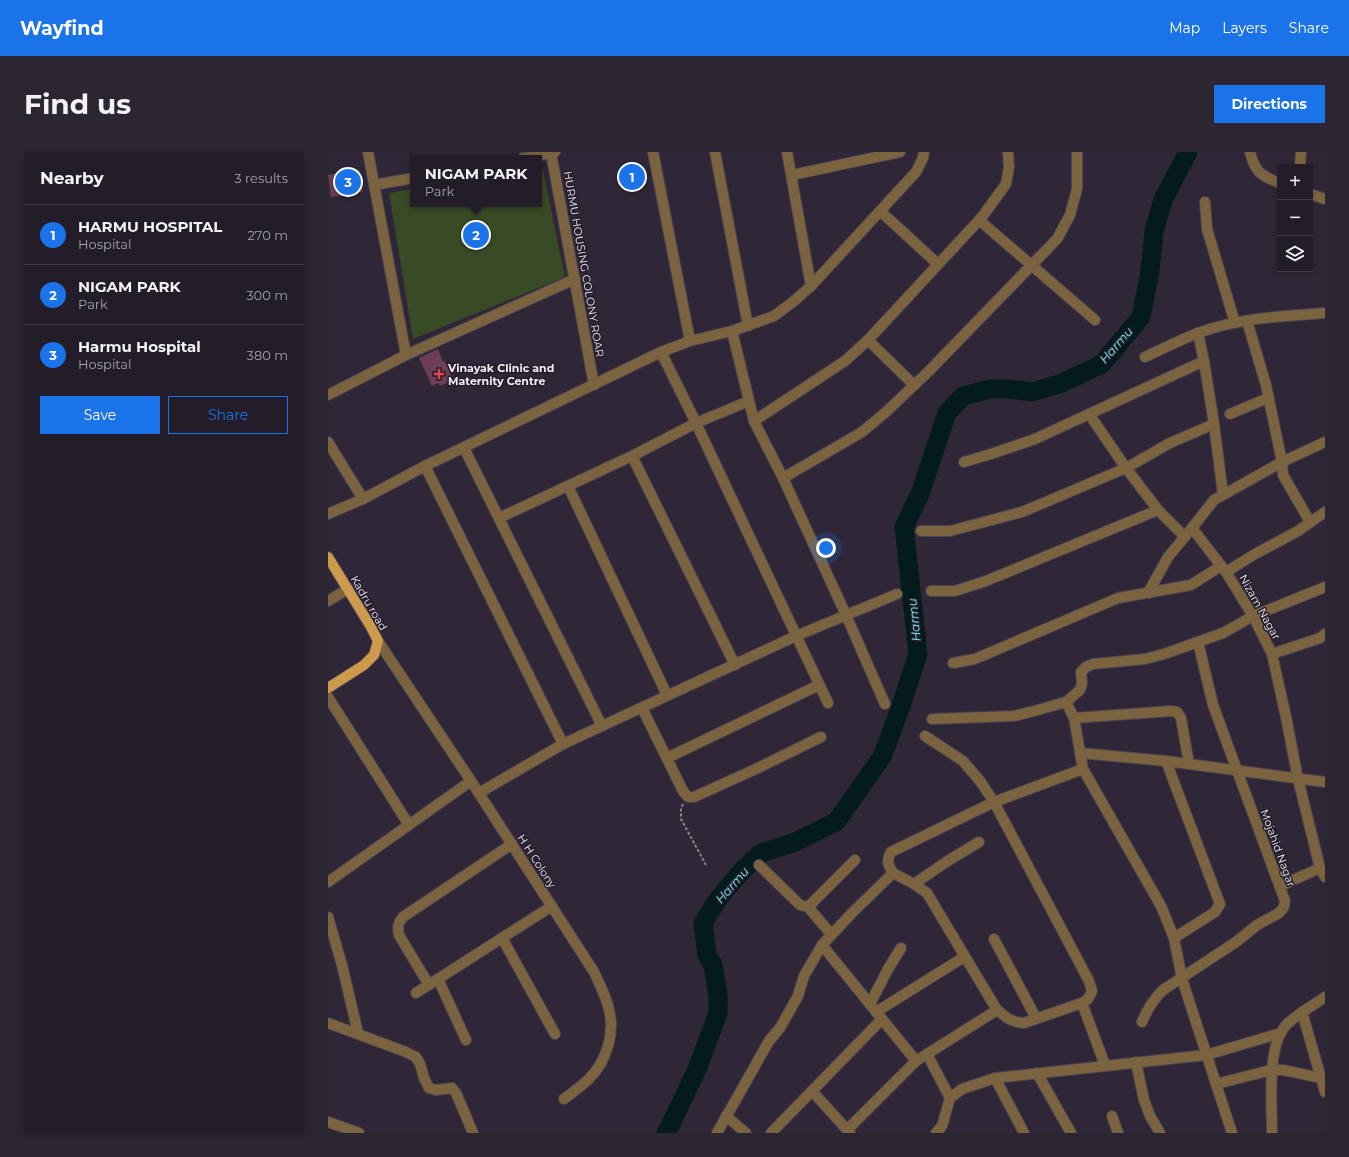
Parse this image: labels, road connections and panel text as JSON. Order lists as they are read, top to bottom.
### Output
{
  "streets": {
    "main road": ["Kadru road"],
    "street": [
      "HURMU HOUSING COLONY ROAR",
      "Nizam Nagar",
      "Mojahid Nagar",
      "H H Colony"
    ]
  },
  "crossings": [
    ["Kadru road", "H H Colony"]
  ],
  "water": ["Harmu"],
  "places": {
    "health": ["Vinayak Clinic and Maternity Centre"]
  },
  "page": {
    "header": "Wayfind",
    "nav": ["Map", "Layers", "Share"],
    "buttons": [
      "Directions",
      ["Save", "Share"]
    ],
    "title": "Find us",
    "heading": ["Nearby", "3 results"],
    "popup": ["NIGAM PARK", "Park"],
    "pins": ["1", "3", "2"],
    "map_buttons": ["+", "−"],
    "list": [
      {
        "mark": "1",
        "name": "HARMU HOSPITAL",
        "note": "Hospital",
        "value": "270 m"
      },
      {
        "mark": "2",
        "name": "NIGAM PARK",
        "note": "Park",
        "value": "300 m"
      },
      {
        "mark": "3",
        "name": "Harmu Hospital",
        "note": "Hospital",
        "value": "380 m"
      }
    ]
  }
}
